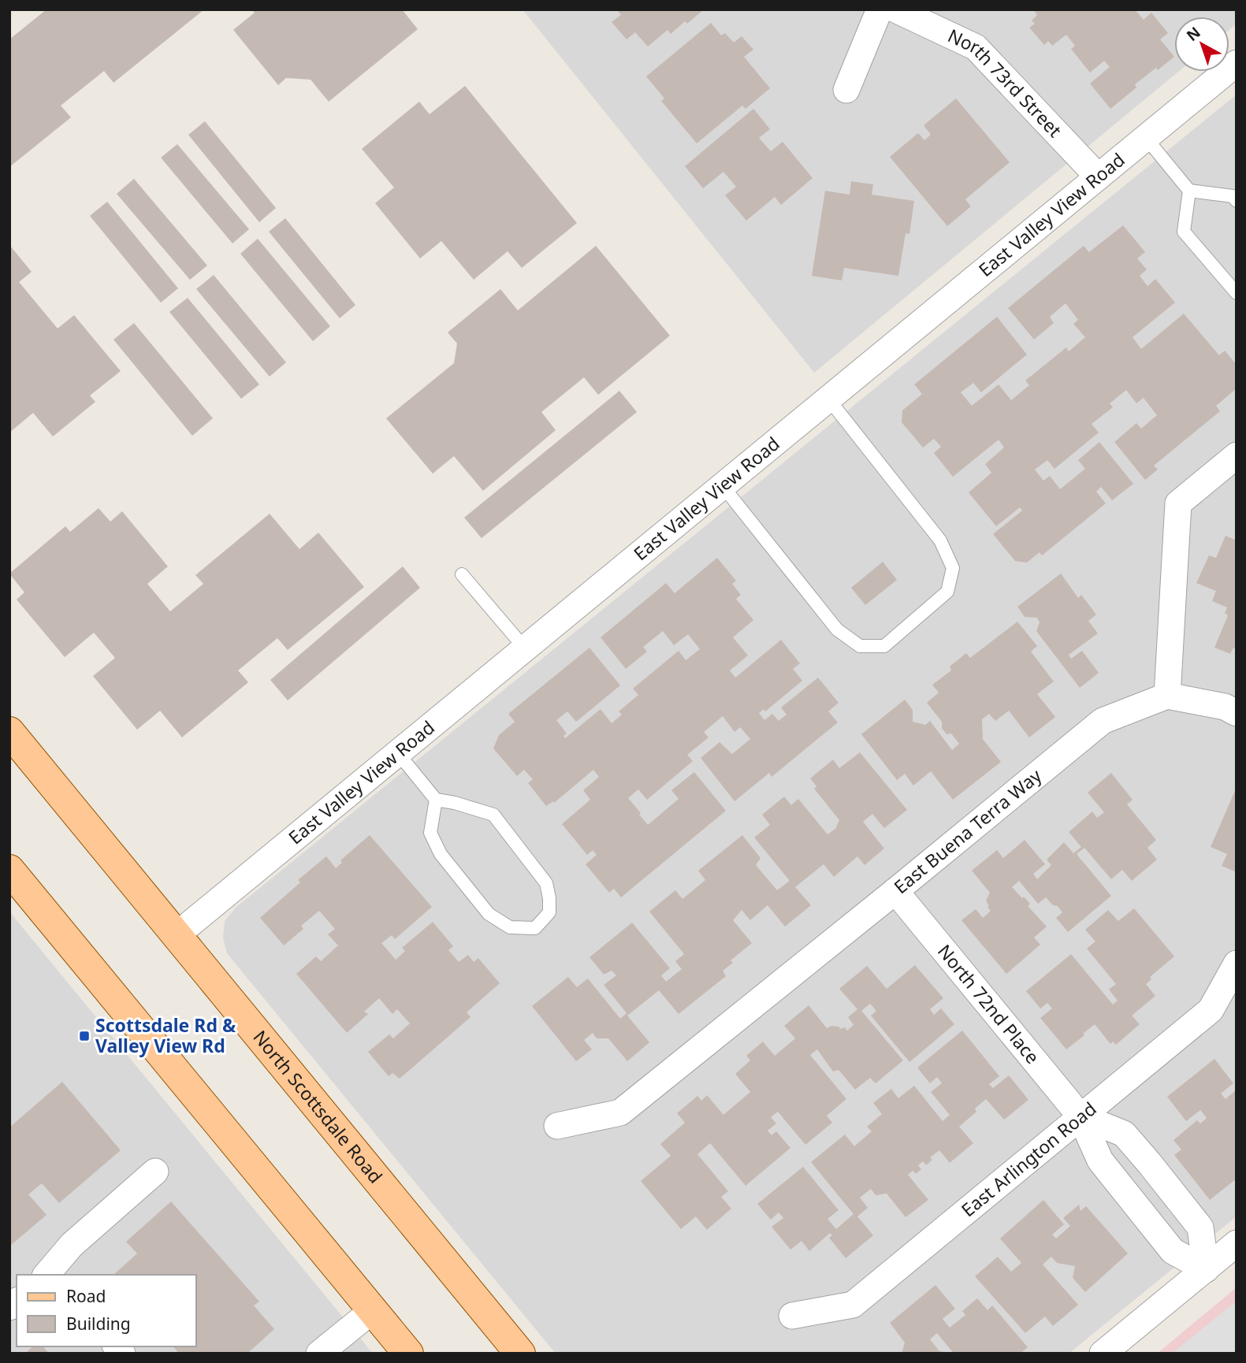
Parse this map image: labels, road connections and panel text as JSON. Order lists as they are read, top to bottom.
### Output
{
  "streets": {
    "main road": ["North Scottsdale Road"],
    "street": [
      "North 73rd Street",
      "East Valley View Road",
      "East Buena Terra Way",
      "North 72nd Place",
      "East Arlington Road"
    ]
  },
  "crossings": [
    ["North 73rd Street", "East Valley View Road"],
    ["East Valley View Road", "North Scottsdale Road"],
    ["East Buena Terra Way", "North 72nd Place"],
    ["North 72nd Place", "East Arlington Road"]
  ],
  "places": {
    "transit": ["Scottsdale Rd & Valley View Rd"]
  },
  "legend": ["Road", "Building"],
  "north": "top left"
}
